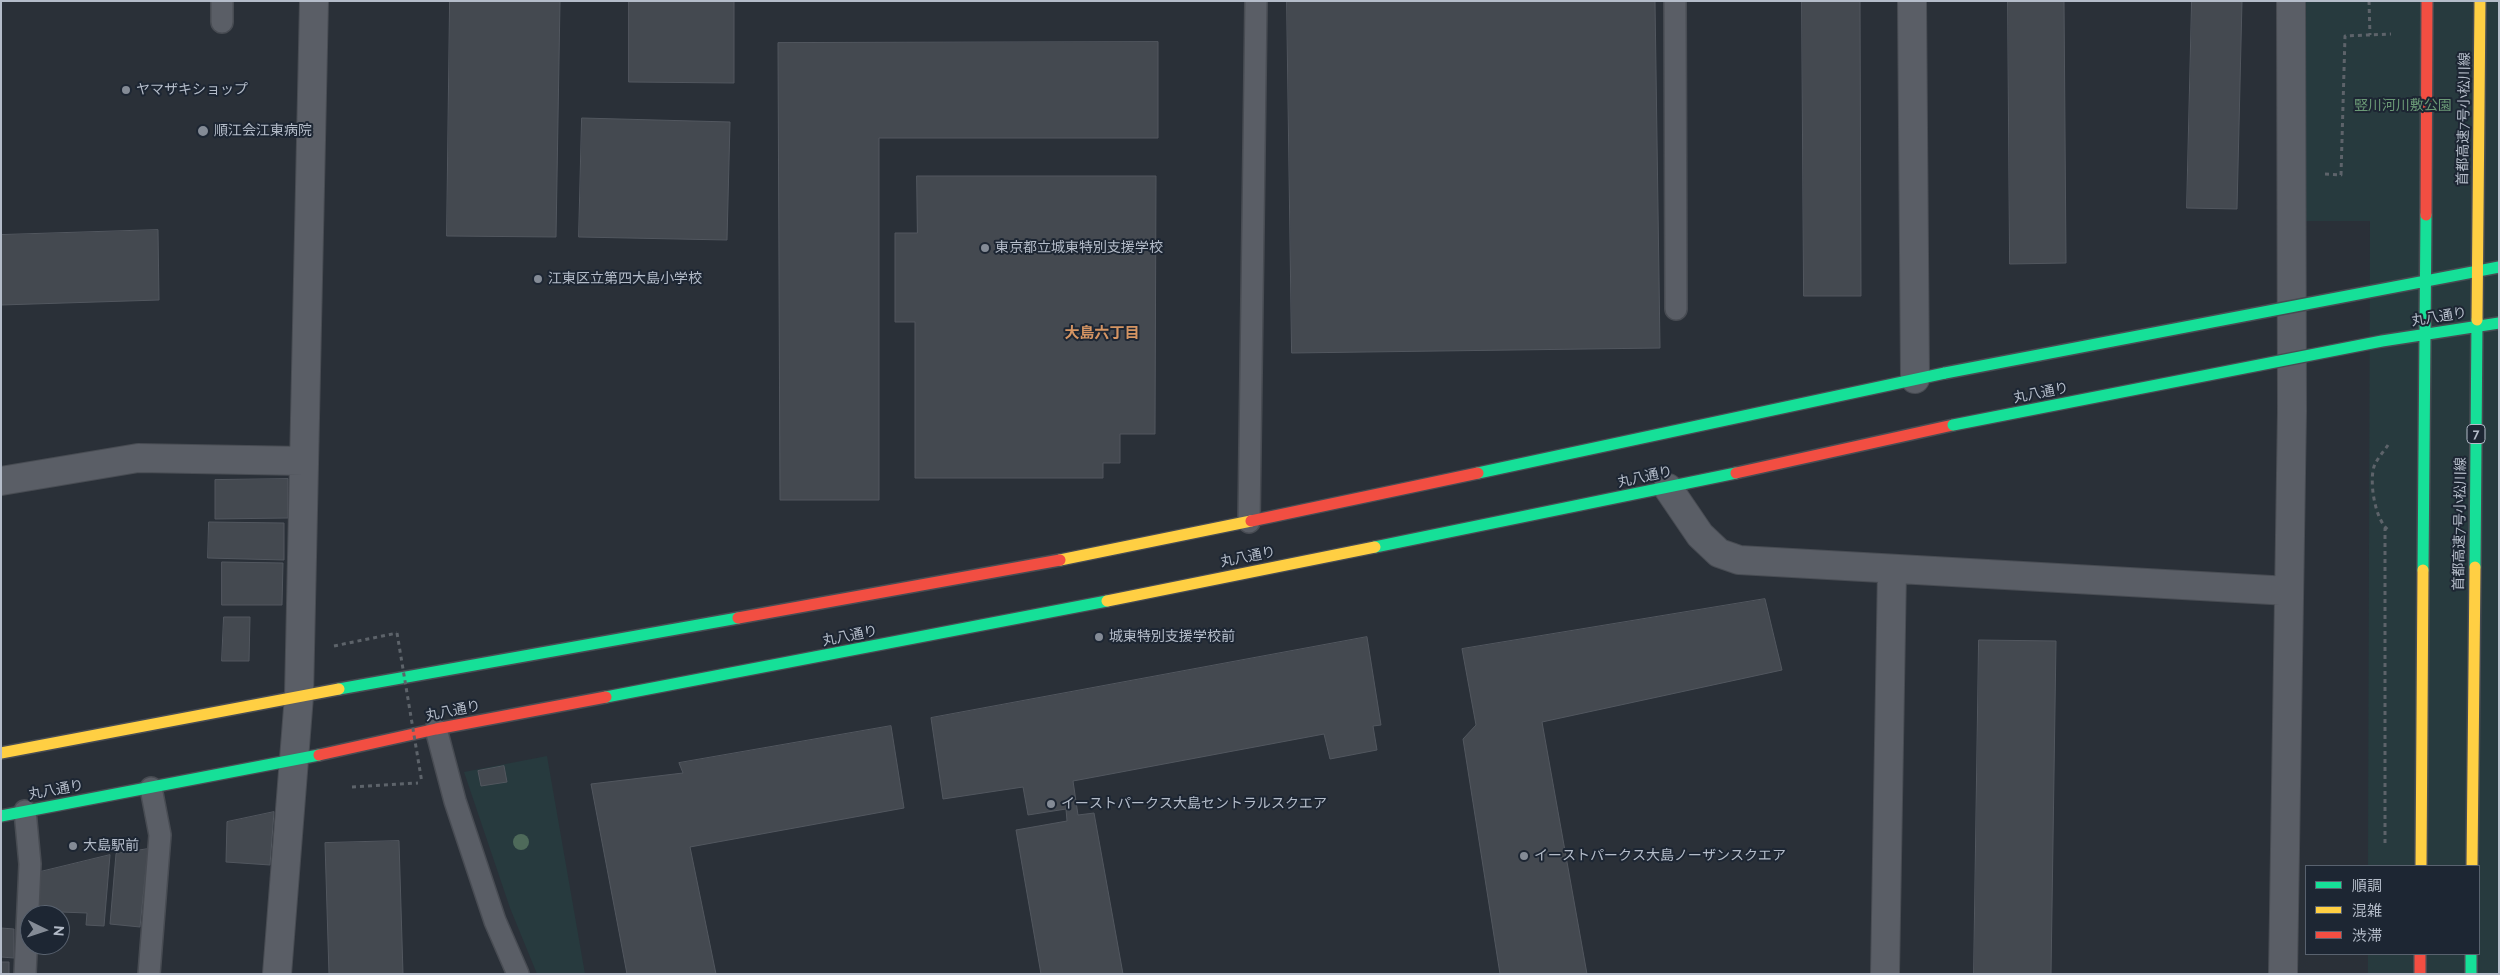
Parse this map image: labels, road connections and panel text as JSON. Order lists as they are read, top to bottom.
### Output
{
  "streets": {
    "main road": ["首都高速7号小松川線", "丸八通り", "7"]
  },
  "districts": ["大島六丁目"],
  "parks": ["竪川河川敷公園"],
  "places": [
    "ヤマザキショップ",
    "順江会江東病院",
    "東京都立城東特別支援学校",
    "江東区立第四大島小学校",
    "城東特別支援学校前",
    "イーストパークス大島セントラルスクエア",
    "大島駅前",
    "イーストパークス大島ノーザンスクエア"
  ],
  "legend": ["順調", "混雑", "渋滞"],
  "north": "right"
}
